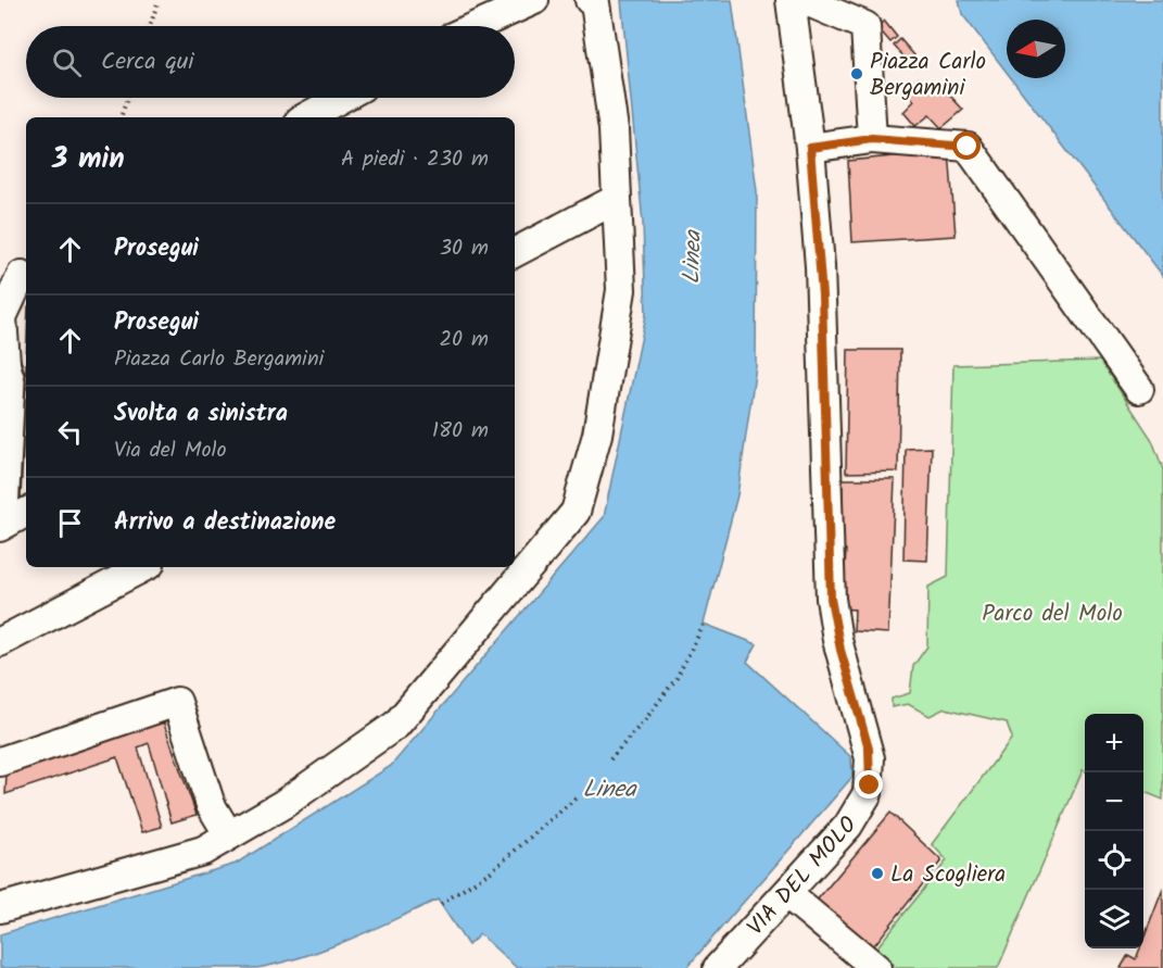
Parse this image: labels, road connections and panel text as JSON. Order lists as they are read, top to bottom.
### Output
{
  "streets": {
    "street": ["VIA DEL MOLO"]
  },
  "water": ["Linea"],
  "parks": ["Parco del Molo"],
  "places": ["Piazza Carlo Bergamini", "La Scogliera"],
  "north": "left",
  "page": {
    "search": "Cerca qui",
    "heading": ["3 min", "A piedi · 230 m"],
    "list": [
      ["Prosegui", "30 m"],
      ["Prosegui", "Piazza Carlo Bergamini", "20 m"],
      ["Svolta a sinistra", "Via del Molo", "180 m"],
      "Arrivo a destinazione"
    ],
    "map_buttons": ["+", "−"]
  }
}
